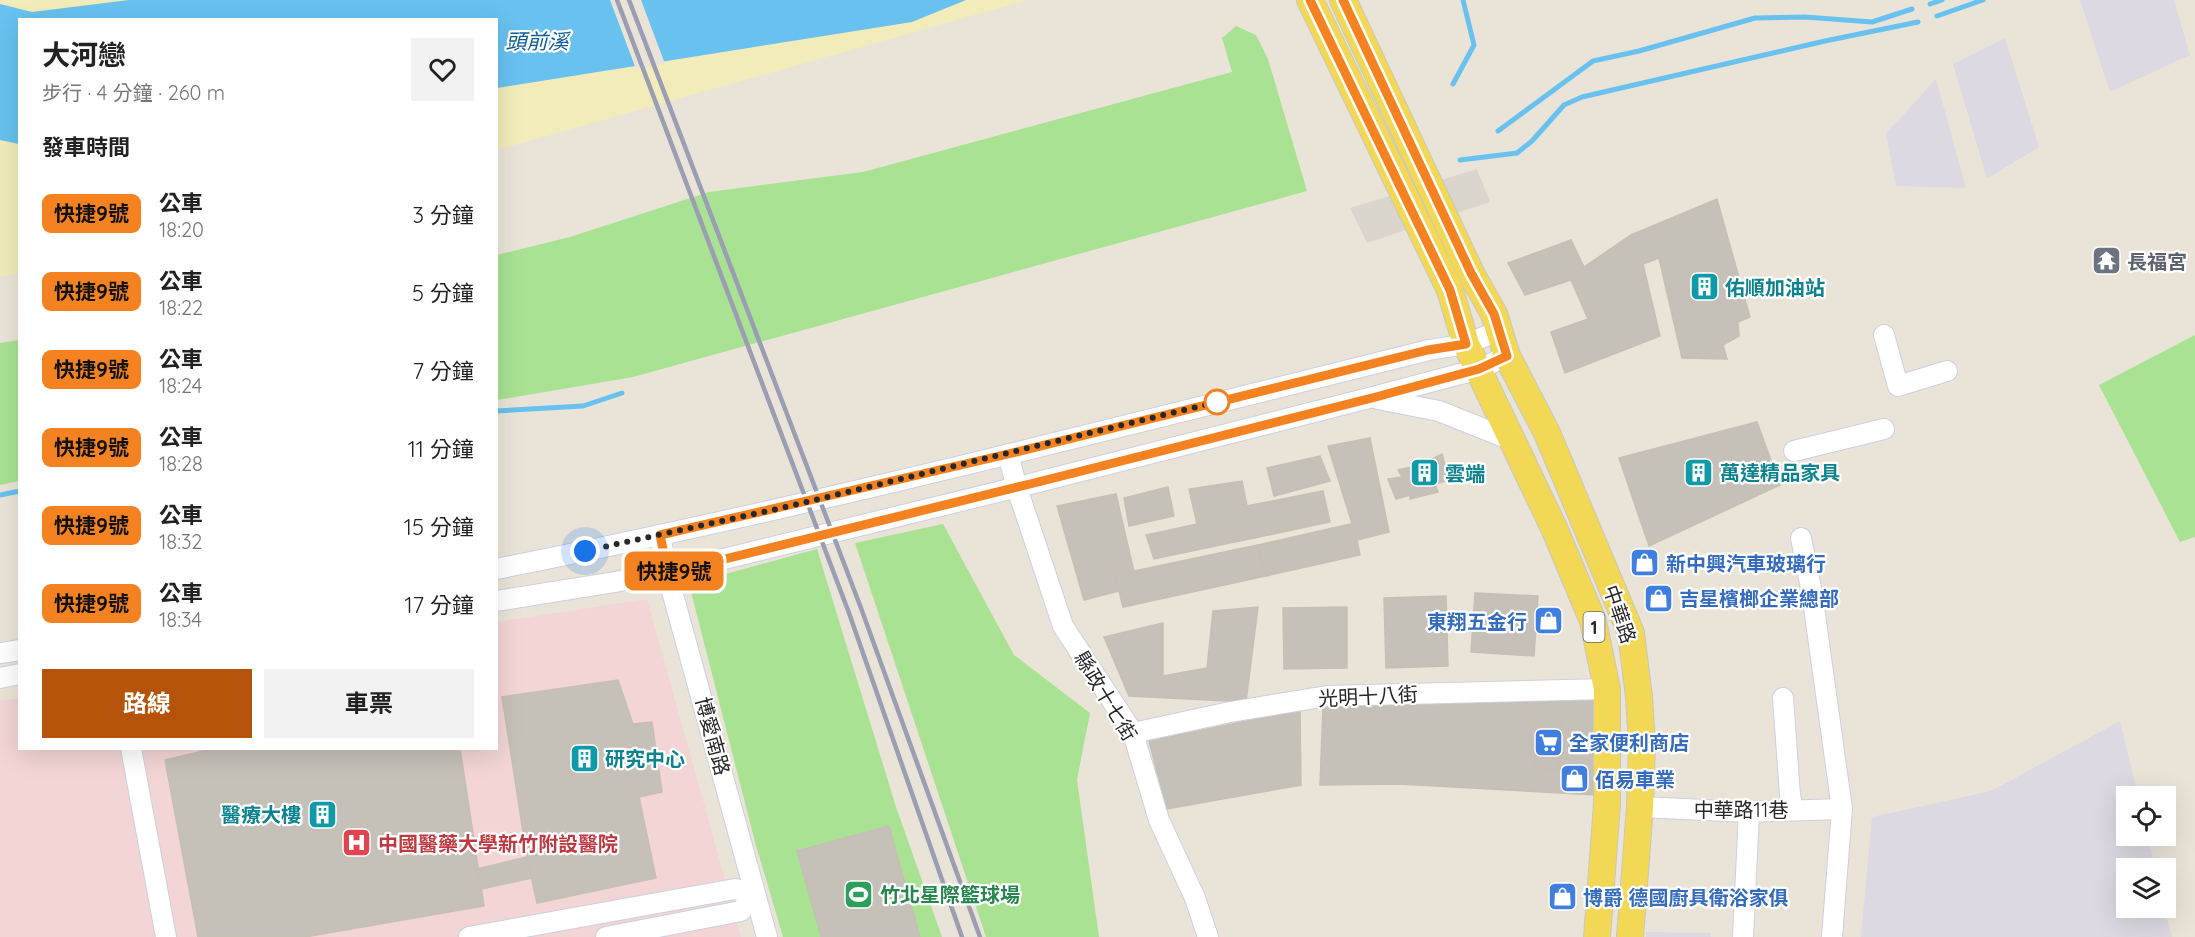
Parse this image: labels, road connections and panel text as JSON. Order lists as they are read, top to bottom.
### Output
{
  "streets": {
    "main road": ["中華路", "1"],
    "street": [
      "縣政十七街",
      "光明十八街",
      "博愛南路",
      "中華路11巷"
    ]
  },
  "crossings": [
    ["中華路", "1"],
    ["中華路", "光明十八街"],
    ["中華路", "中華路11巷"],
    ["縣政十七街", "光明十八街"]
  ],
  "water": ["頭前溪"],
  "places": {
    "temple": ["長福宮"],
    "building": [
      "佑順加油站",
      "萬達精品家具",
      "雲端",
      "研究中心",
      "醫療大樓"
    ],
    "shop": [
      "新中興汽車玻璃行",
      "吉星檳榔企業總部",
      "東翔五金行",
      "佰易車業",
      "博爵 德國廚具衛浴家俱"
    ],
    "supermarket": ["全家便利商店"],
    "hospital": ["中國醫藥大學新竹附設醫院"],
    "sports": ["竹北星際籃球場"]
  },
  "lines": ["bus line 快捷9號"],
  "page": {
    "on_map": "快捷9號",
    "heading": [
      ["大河戀", "步行 · 4 分鐘 · 260 m"],
      "發車時間"
    ],
    "list": [
      {
        "mark": "快捷9號",
        "name": "公車",
        "note": "18:20",
        "value": "3 分鐘"
      },
      {
        "mark": "快捷9號",
        "name": "公車",
        "note": "18:22",
        "value": "5 分鐘"
      },
      {
        "mark": "快捷9號",
        "name": "公車",
        "note": "18:24",
        "value": "7 分鐘"
      },
      {
        "mark": "快捷9號",
        "name": "公車",
        "note": "18:28",
        "value": "11 分鐘"
      },
      {
        "mark": "快捷9號",
        "name": "公車",
        "note": "18:32",
        "value": "15 分鐘"
      },
      {
        "mark": "快捷9號",
        "name": "公車",
        "note": "18:34",
        "value": "17 分鐘"
      }
    ],
    "buttons": ["路線", "車票"]
  }
}
